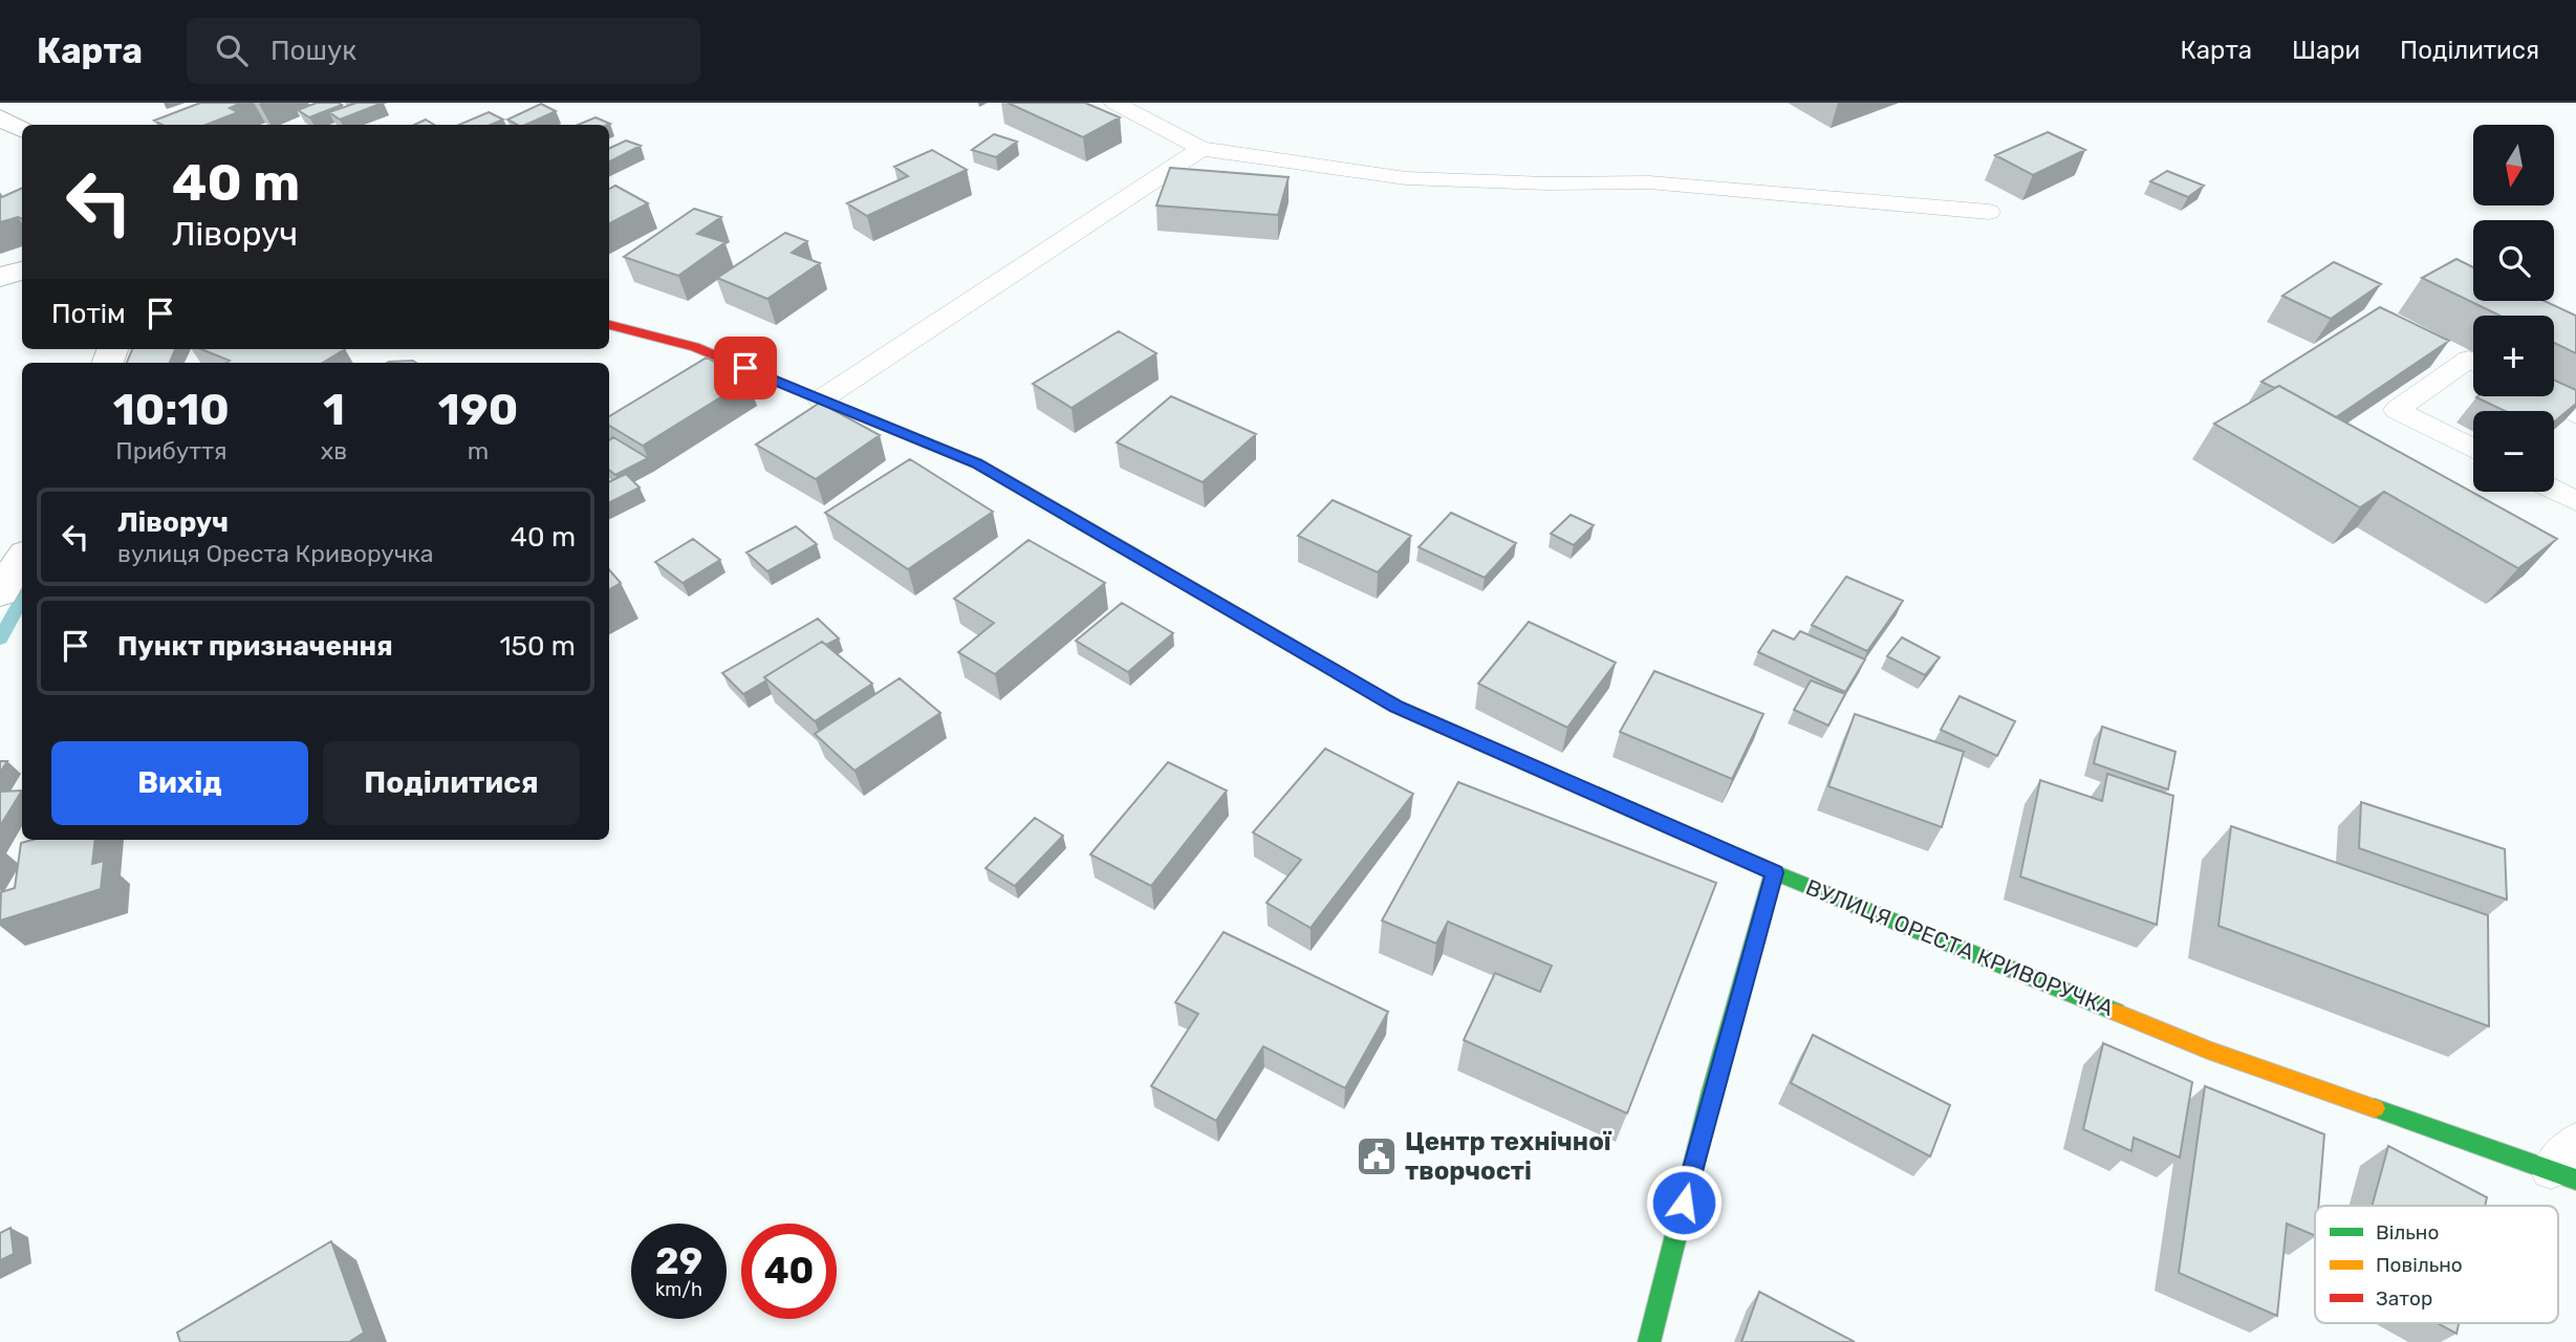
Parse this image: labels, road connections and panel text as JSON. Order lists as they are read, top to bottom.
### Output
{
  "streets": {
    "street": ["ВУЛИЦЯ ОРЕСТА КРИВОРУЧКА"]
  },
  "places": {
    "public building": ["Центр технічної творчості"]
  },
  "legend": ["Вільно", "Повільно", "Затор"],
  "north": "bottom",
  "page": {
    "header": "Карта",
    "search": "Пошук",
    "nav": ["Карта", "Шари", "Поділитися"],
    "map_buttons": ["+", "−"],
    "turn": ["40 m", "Ліворуч"],
    "then": "Потім",
    "eta": [
      "10:10",
      "Прибуття",
      "1",
      "хв",
      "190",
      "m"
    ],
    "list": [
      {
        "name": "Ліворуч",
        "note": "вулиця Ореста Криворучка",
        "value": "40 m"
      },
      {
        "name": "Пункт призначення",
        "value": "150 m"
      }
    ],
    "buttons": ["Вихід", "Поділитися"],
    "speed": "29 km/h",
    "limit": "40"
  }
}
